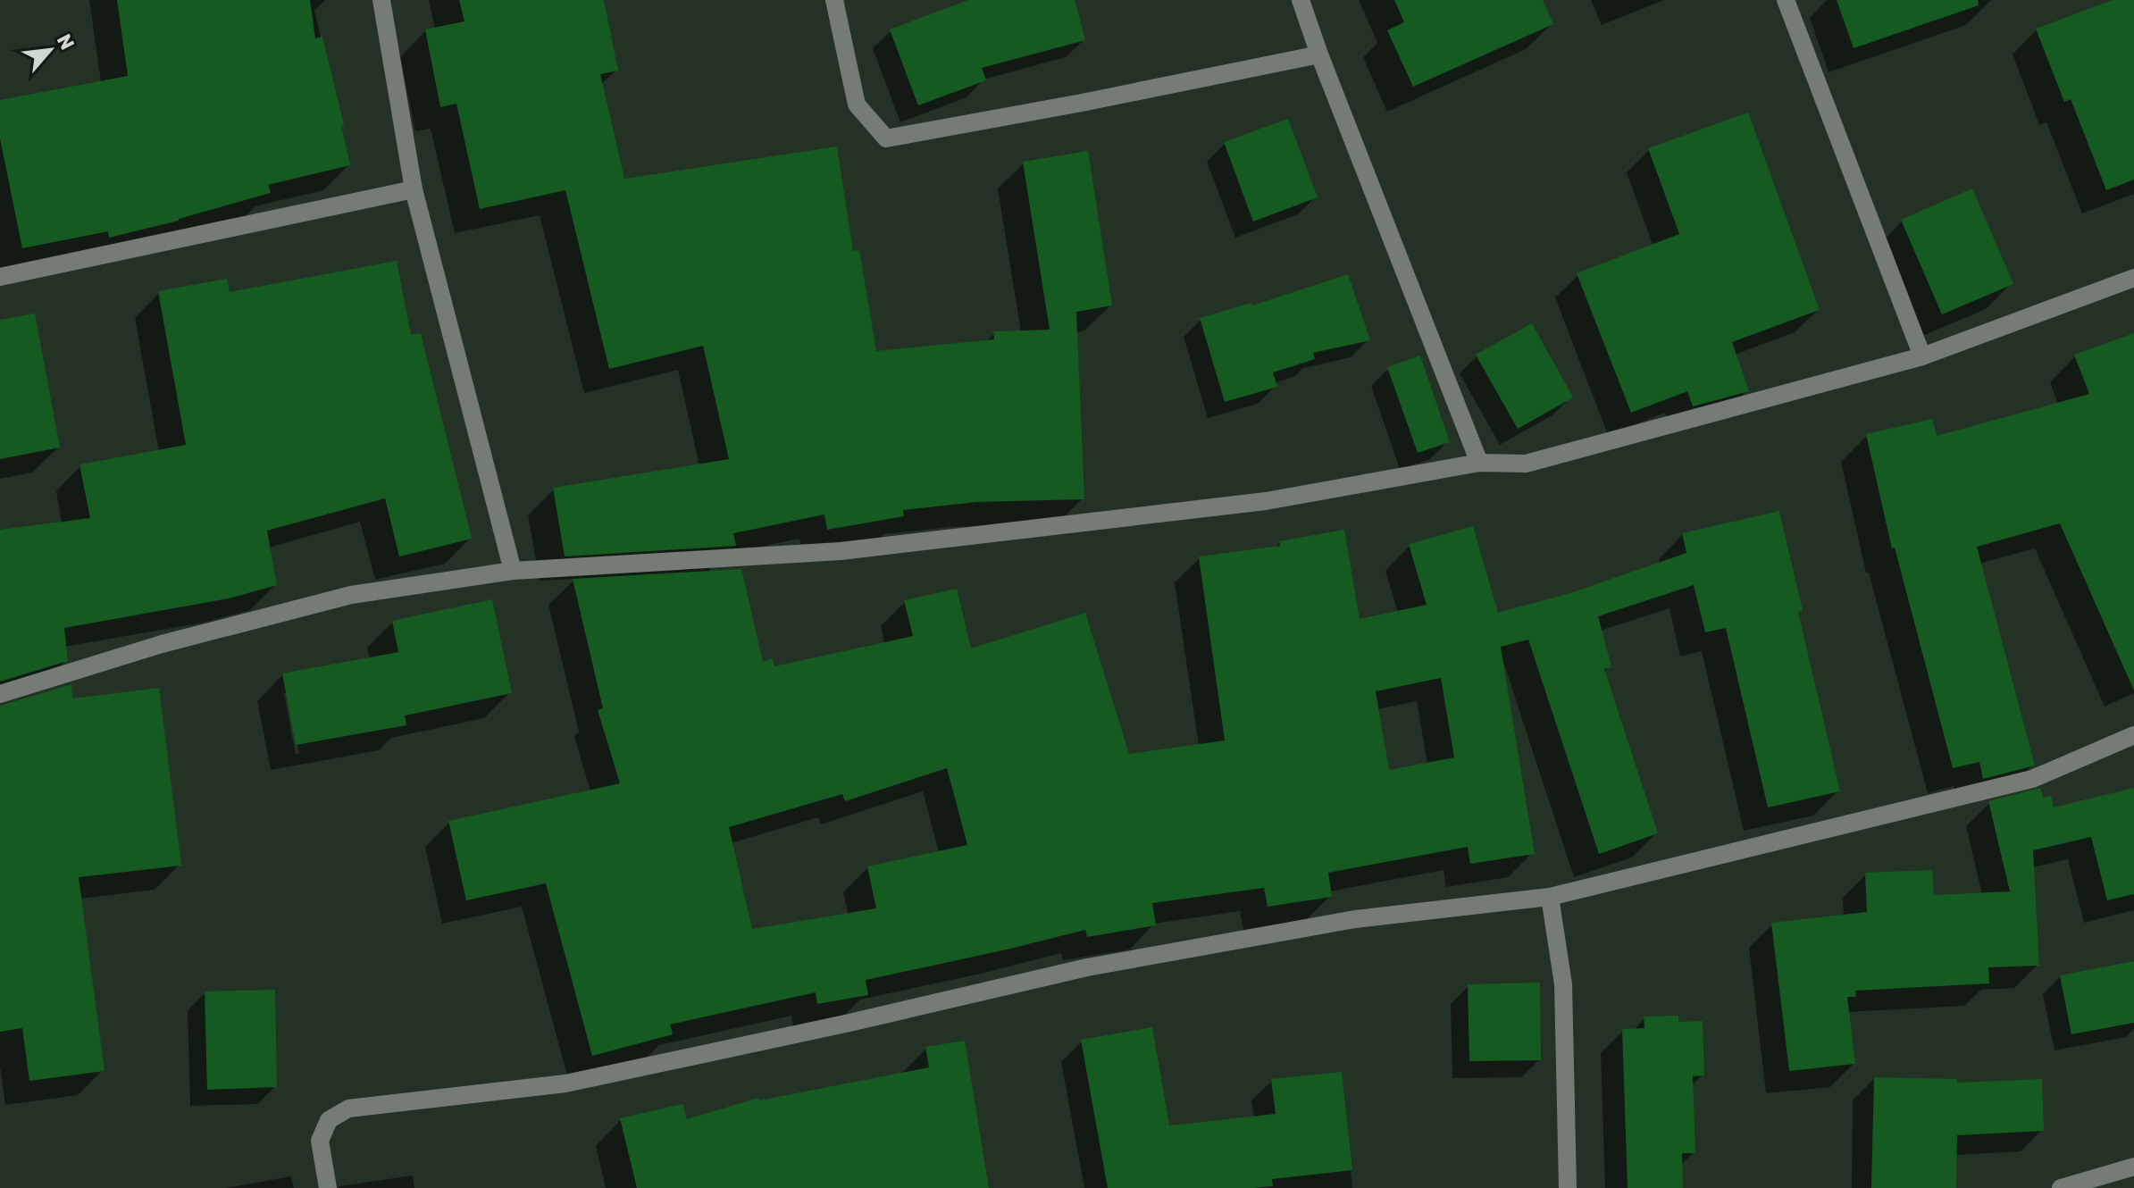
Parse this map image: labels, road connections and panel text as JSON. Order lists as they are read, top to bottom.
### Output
{
  "north": "top right"
}
